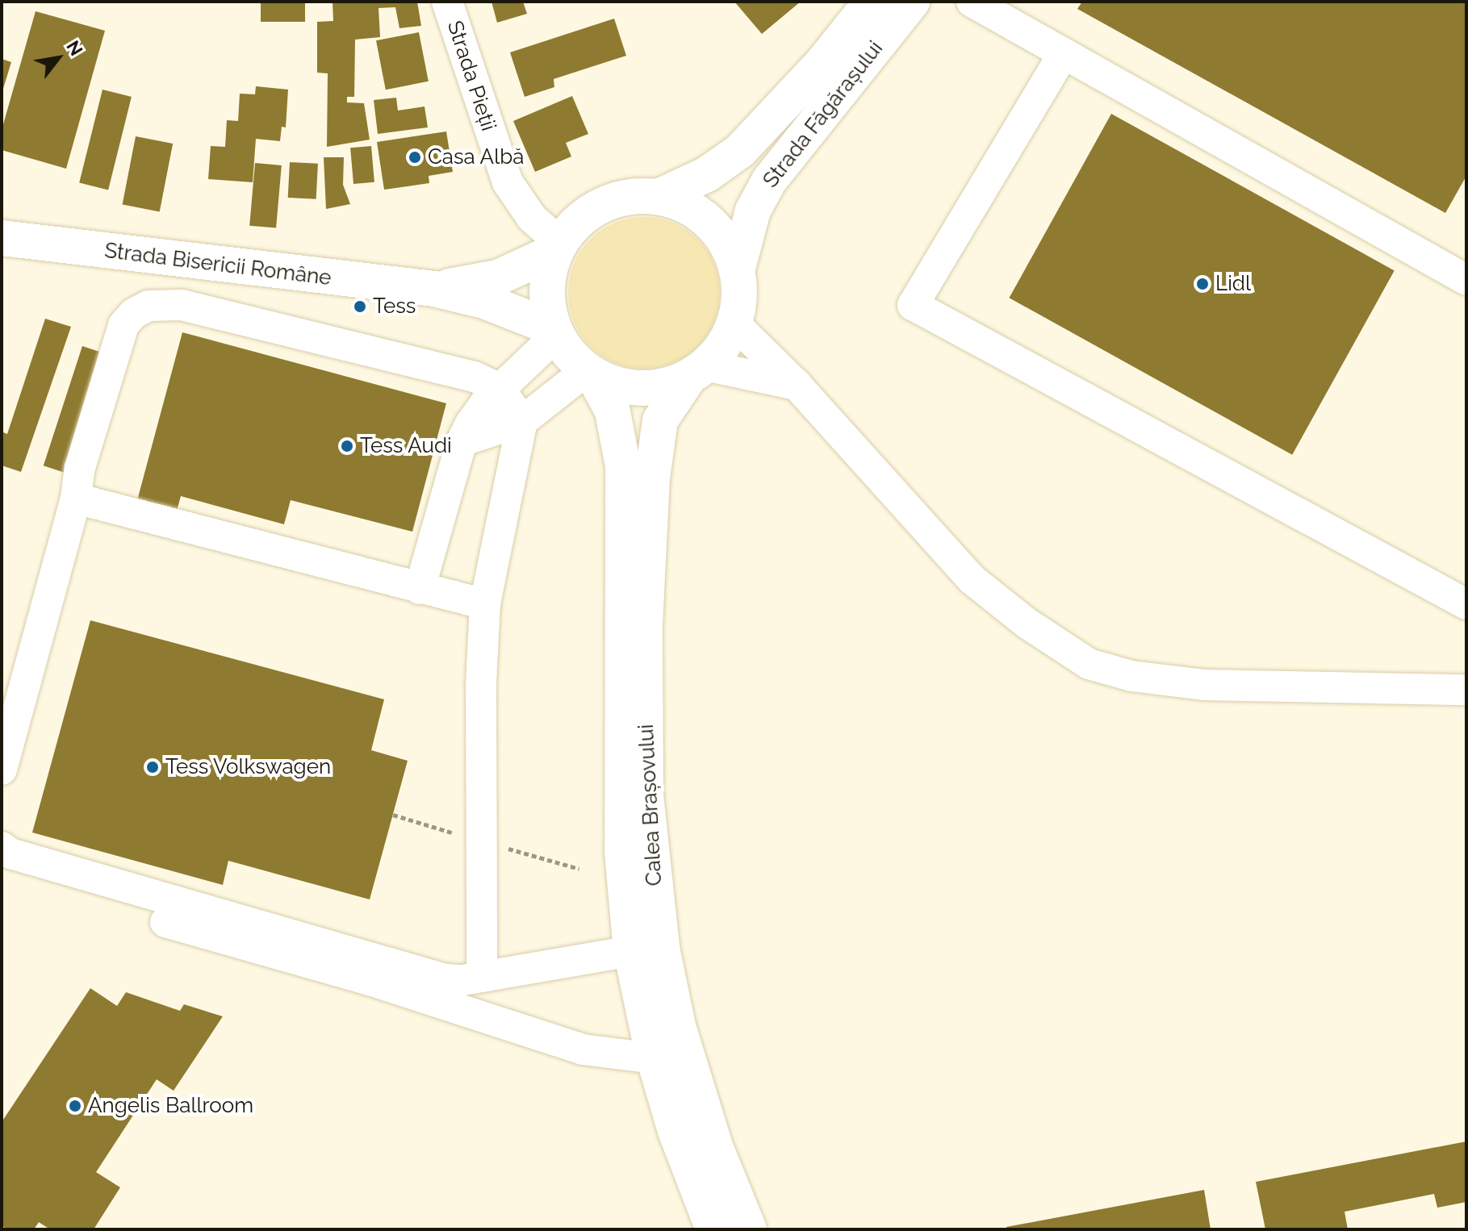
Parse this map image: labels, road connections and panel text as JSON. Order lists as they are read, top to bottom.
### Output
{
  "streets": {
    "main road": ["Strada Făgărașului", "Strada Bisericii Române", "Calea Brașovului"],
    "street": ["Strada Pieții"]
  },
  "crossings": [
    ["Strada Pieții", "Strada Făgărașului"],
    ["Strada Pieții", "Strada Bisericii Române"],
    ["Strada Pieții", "Calea Brașovului"],
    ["Strada Făgărașului", "Strada Bisericii Române"],
    ["Strada Făgărașului", "Calea Brașovului"],
    ["Strada Bisericii Române", "Calea Brașovului"]
  ],
  "places": [
    "Casa Albă",
    "Lidl",
    "Tess",
    "Tess Audi",
    "Tess Volkswagen",
    "Angelis Ballroom"
  ],
  "north": "top right"
}
